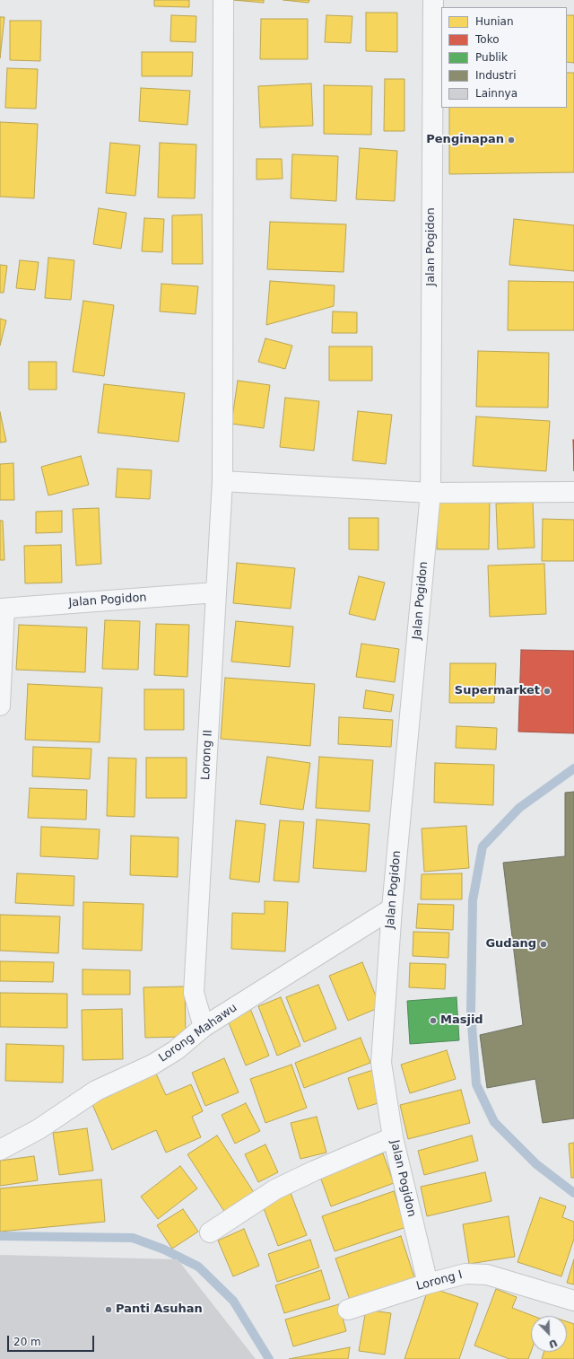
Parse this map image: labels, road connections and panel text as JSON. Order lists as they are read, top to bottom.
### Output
{
  "streets": {
    "street": [
      "Jalan Pogidon",
      "Lorong II",
      "Lorong Mahawu",
      "Lorong I"
    ]
  },
  "crossings": [
    ["Jalan Pogidon", "Lorong II"],
    ["Jalan Pogidon", "Lorong Mahawu"],
    ["Jalan Pogidon", "Lorong I"],
    ["Lorong II", "Lorong Mahawu"]
  ],
  "places": [
    "Penginapan",
    "Supermarket",
    "Gudang",
    "Masjid",
    "Panti Asuhan"
  ],
  "legend": [
    "Hunian",
    "Toko",
    "Publik",
    "Industri",
    "Lainnya"
  ],
  "scale_bar": "20 m",
  "north": "bottom right"
}
